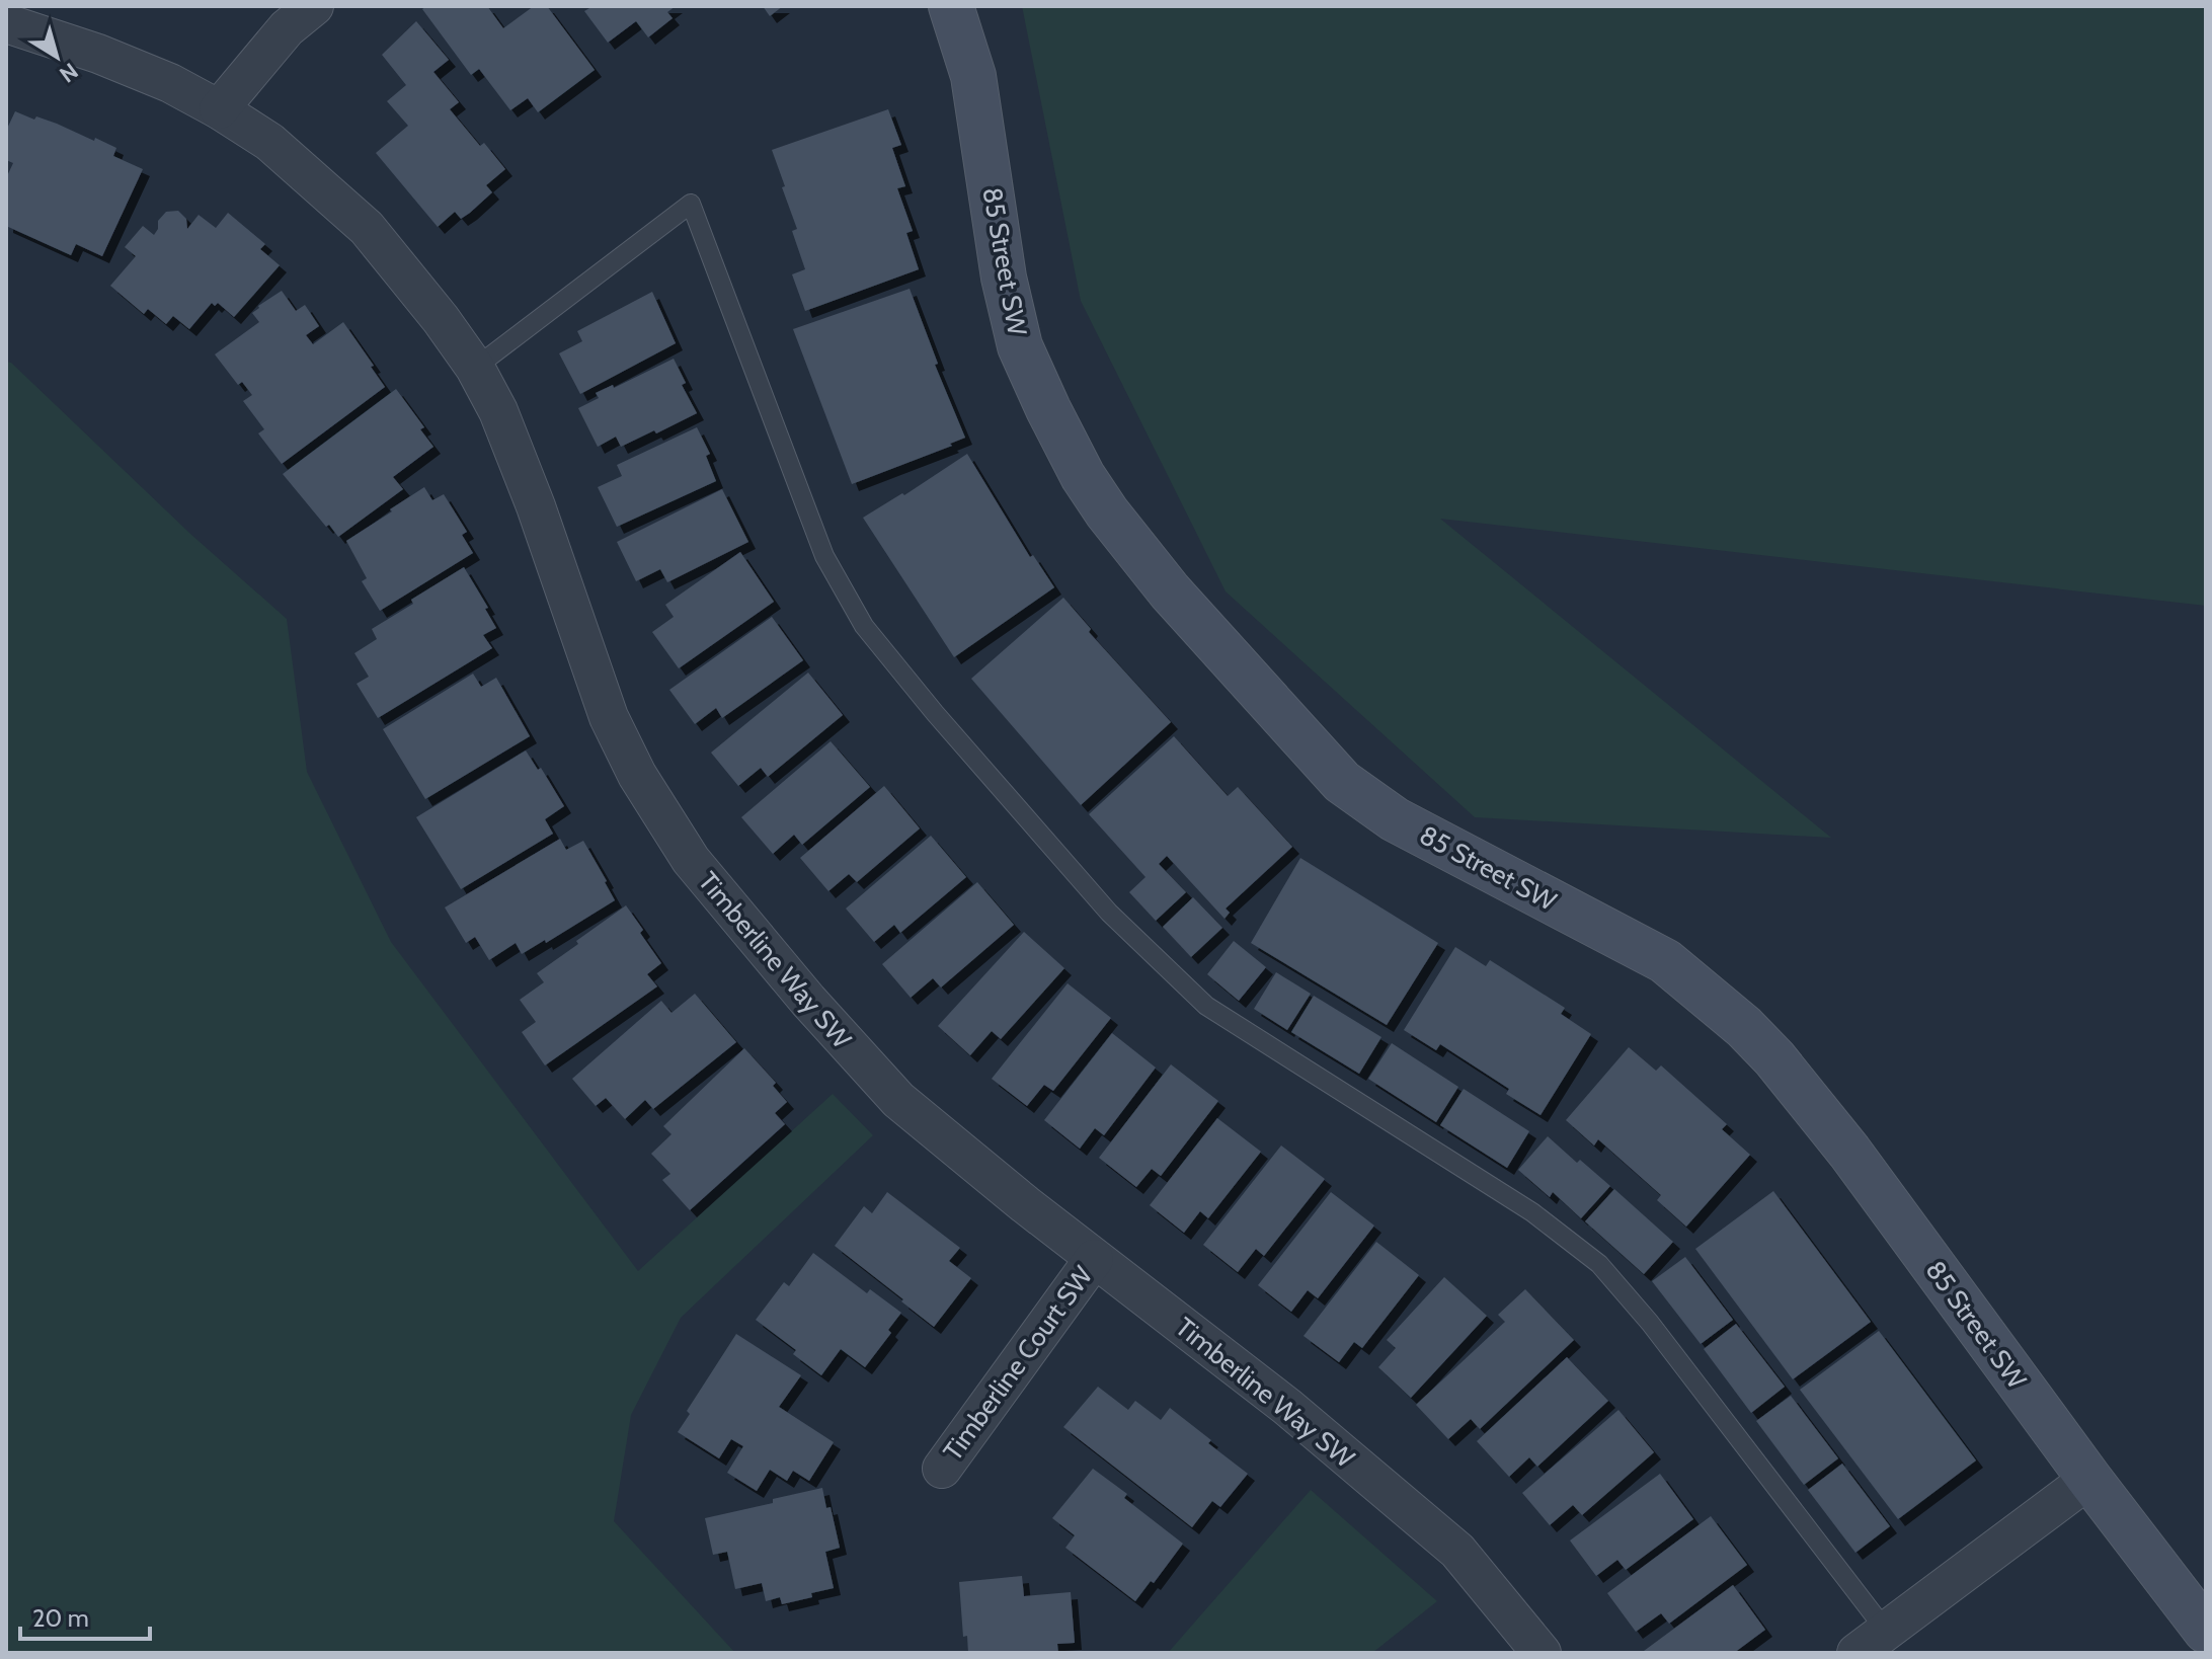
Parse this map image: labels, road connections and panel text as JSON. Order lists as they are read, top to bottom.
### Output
{
  "streets": {
    "street": ["85 Street SW", "Timberline Way SW", "Timberline Court SW"]
  },
  "crossings": [
    ["Timberline Way SW", "Timberline Court SW"]
  ],
  "scale_bar": "20 m",
  "north": "bottom right"
}
